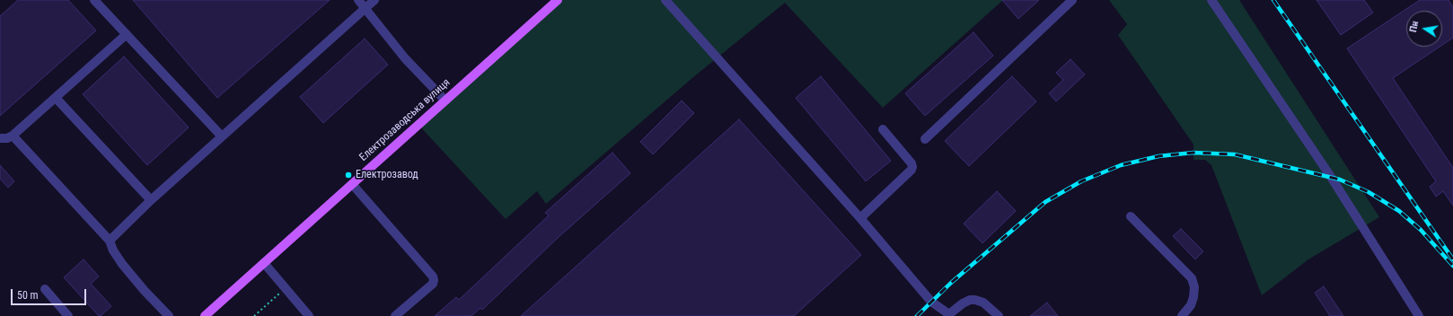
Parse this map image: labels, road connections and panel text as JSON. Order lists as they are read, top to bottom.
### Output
{
  "streets": {
    "main road": ["Електрозаводська вулиця"]
  },
  "places": ["Електрозавод"],
  "scale_bar": "50 m",
  "north": "left"
}
